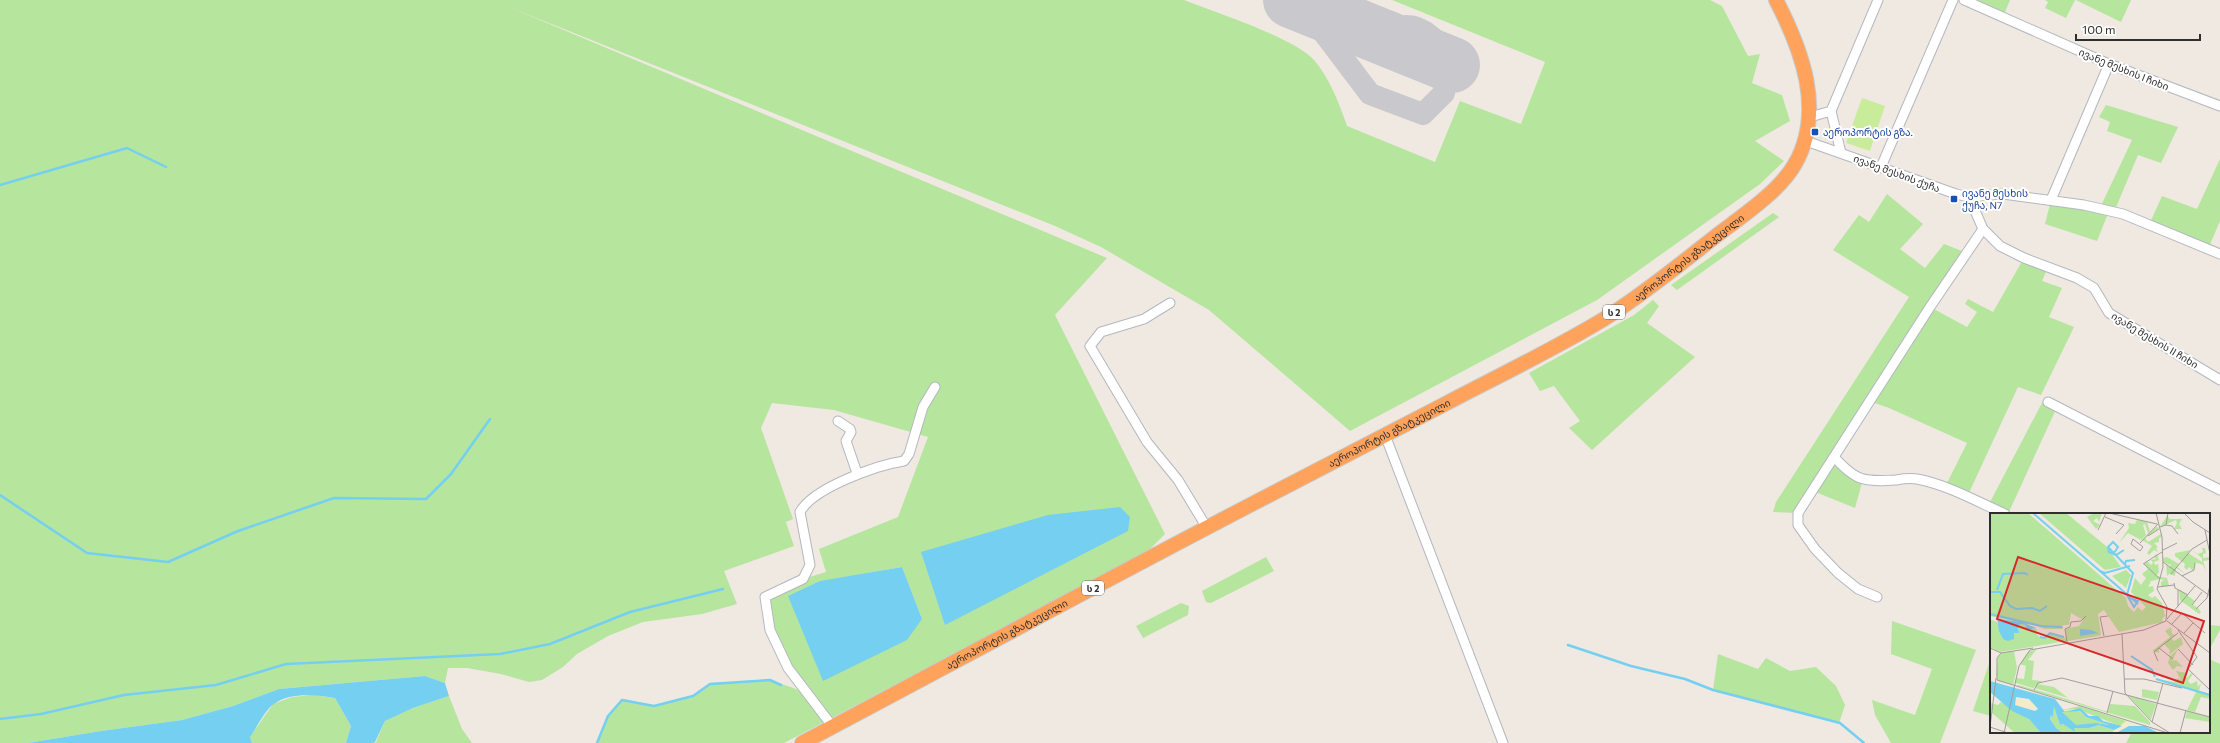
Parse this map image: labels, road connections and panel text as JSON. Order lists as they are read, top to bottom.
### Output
{
  "streets": {
    "highway": ["აეროპორტის გზატკეცილი", "ს 2"],
    "street": ["ივანე მესხის I ჩიხი", "ივანე მესხის ქუჩა", "ივანე მესხის II ჩიხი"]
  },
  "crossings": [
    ["ივანე მესხის ქუჩა", "აეროპორტის გზატკეცილი"],
    ["ივანე მესხის ქუჩა", "ივანე მესხის II ჩიხი"]
  ],
  "places": {
    "transit": ["აეროპორტის გზა.", "ივანე მესხის ქუჩა, N7"]
  },
  "scale_bar": "100 m"
}
